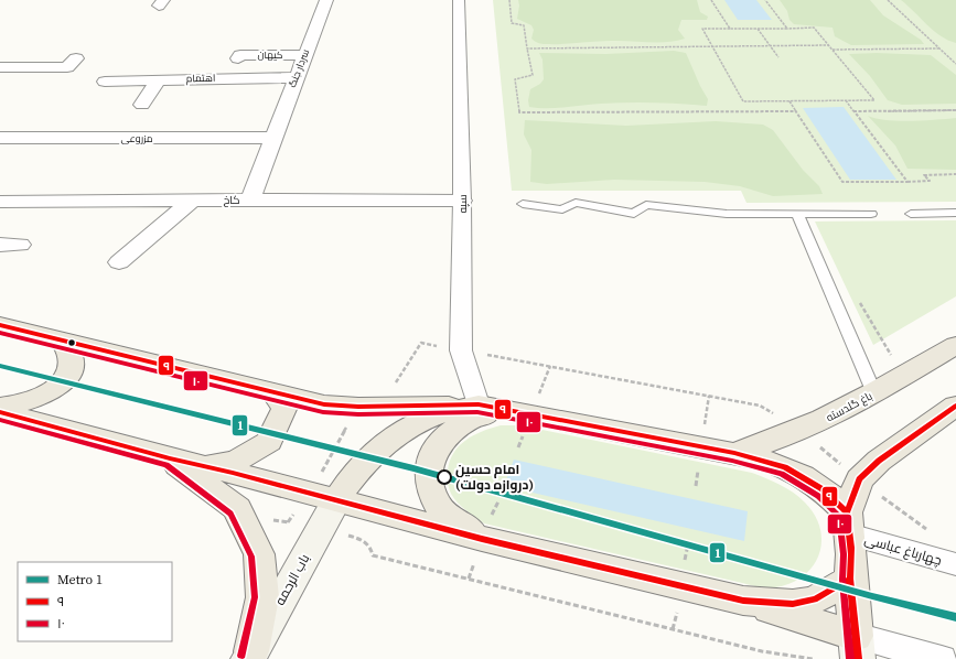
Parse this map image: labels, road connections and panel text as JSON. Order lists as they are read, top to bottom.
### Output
{
  "streets": {
    "main road": ["باغ گلدسته", "باب الرحمه"],
    "street": [
      "کیهان",
      "سردار جنگ",
      "اهتمام",
      "مزروعی",
      "کاخ",
      "سپه",
      "چهارباغ عباسی"
    ]
  },
  "crossings": [
    ["کیهان", "سردار جنگ"],
    ["سردار جنگ", "اهتمام"],
    ["سردار جنگ", "مزروعی"],
    ["سردار جنگ", "کاخ"],
    ["کاخ", "سپه"]
  ],
  "places": ["امام حسین (دروازه دولت)"],
  "lines": ["transit line ۹", "transit line ۱۰", "metro line 1"],
  "legend": ["Metro 1", "۹", "۱۰"]
}
